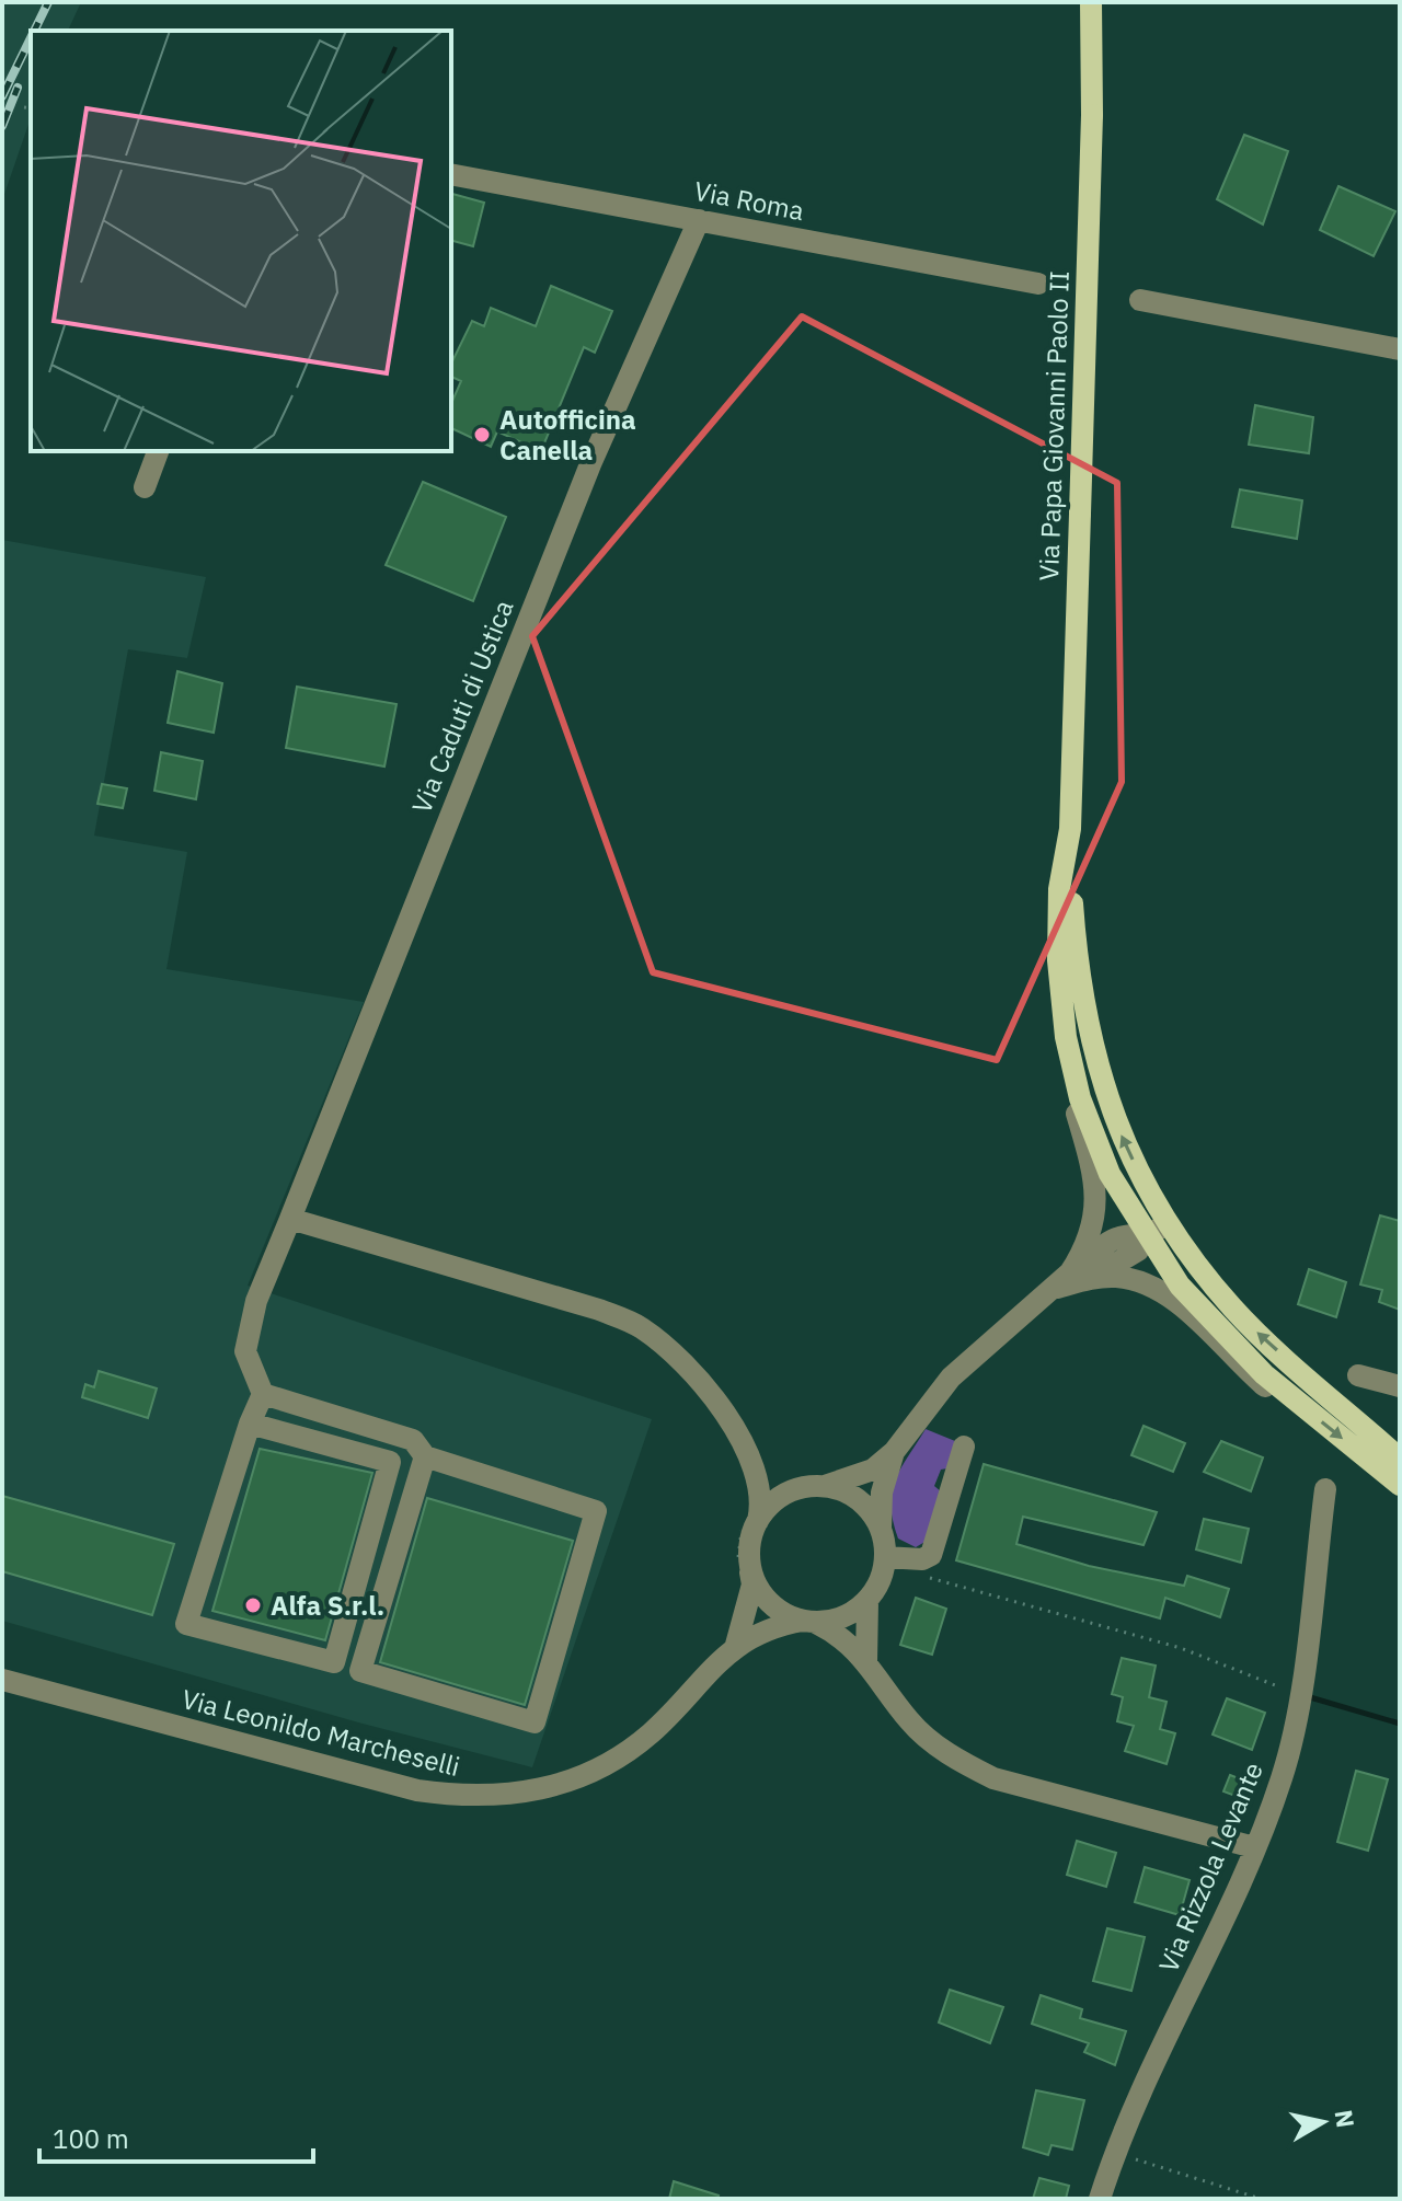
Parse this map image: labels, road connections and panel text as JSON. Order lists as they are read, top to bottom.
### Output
{
  "streets": {
    "main road": ["Via Papa Giovanni Paolo II"],
    "street": [
      "Via Roma",
      "Via Caduti di Ustica",
      "Via Leonildo Marcheselli",
      "Via Rizzola Levante"
    ]
  },
  "crossings": [
    ["Via Roma", "Via Caduti di Ustica"]
  ],
  "places": ["Autofficina Canella", "Alfa S.r.l."],
  "scale_bar": "100 m",
  "north": "right"
}
